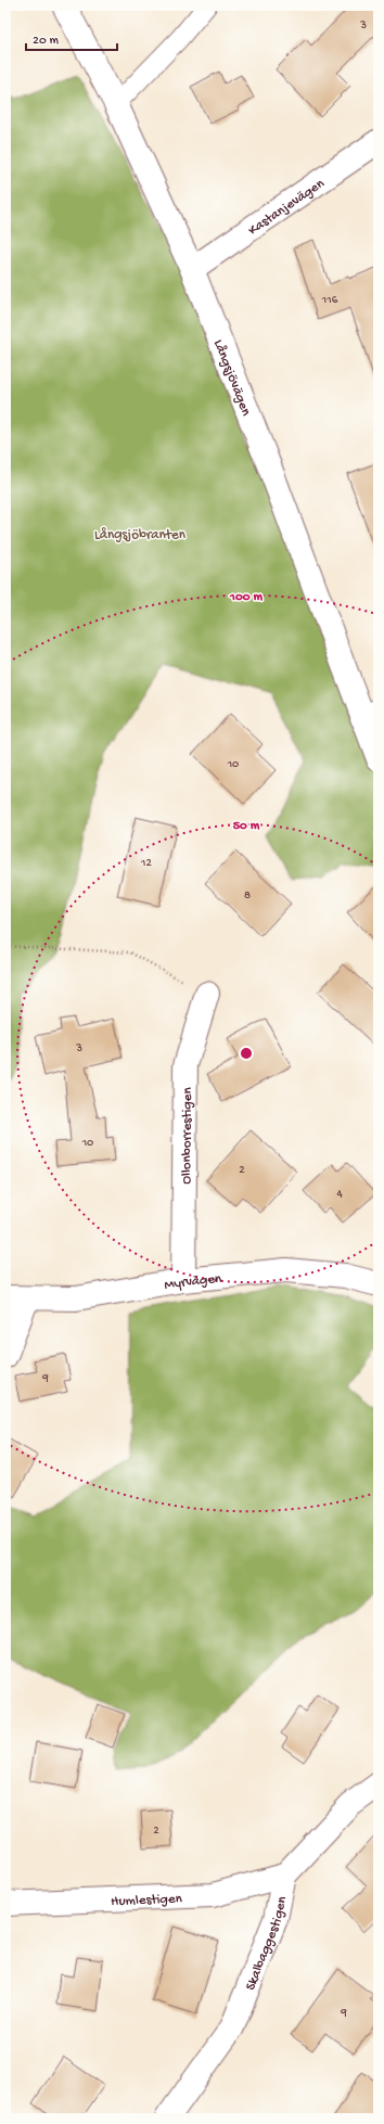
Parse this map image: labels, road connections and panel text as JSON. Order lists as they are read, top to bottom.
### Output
{
  "streets": {
    "street": [
      "Kastanjevägen",
      "Långsjövägen",
      "Ollonborrestigen",
      "Myrvägen",
      "Humlestigen",
      "Skalbaggestigen"
    ]
  },
  "crossings": [
    ["Kastanjevägen", "Långsjövägen"],
    ["Ollonborrestigen", "Myrvägen"],
    ["Humlestigen", "Skalbaggestigen"]
  ],
  "parks": ["Långsjöbranten"],
  "house_numbers": [
    "3",
    "116",
    "10",
    "12",
    "8",
    "3",
    "10",
    "2",
    "4",
    "9",
    "2",
    "9"
  ],
  "scale_bar": "20 m",
  "rings": ["100 m", "50 m"]
}
